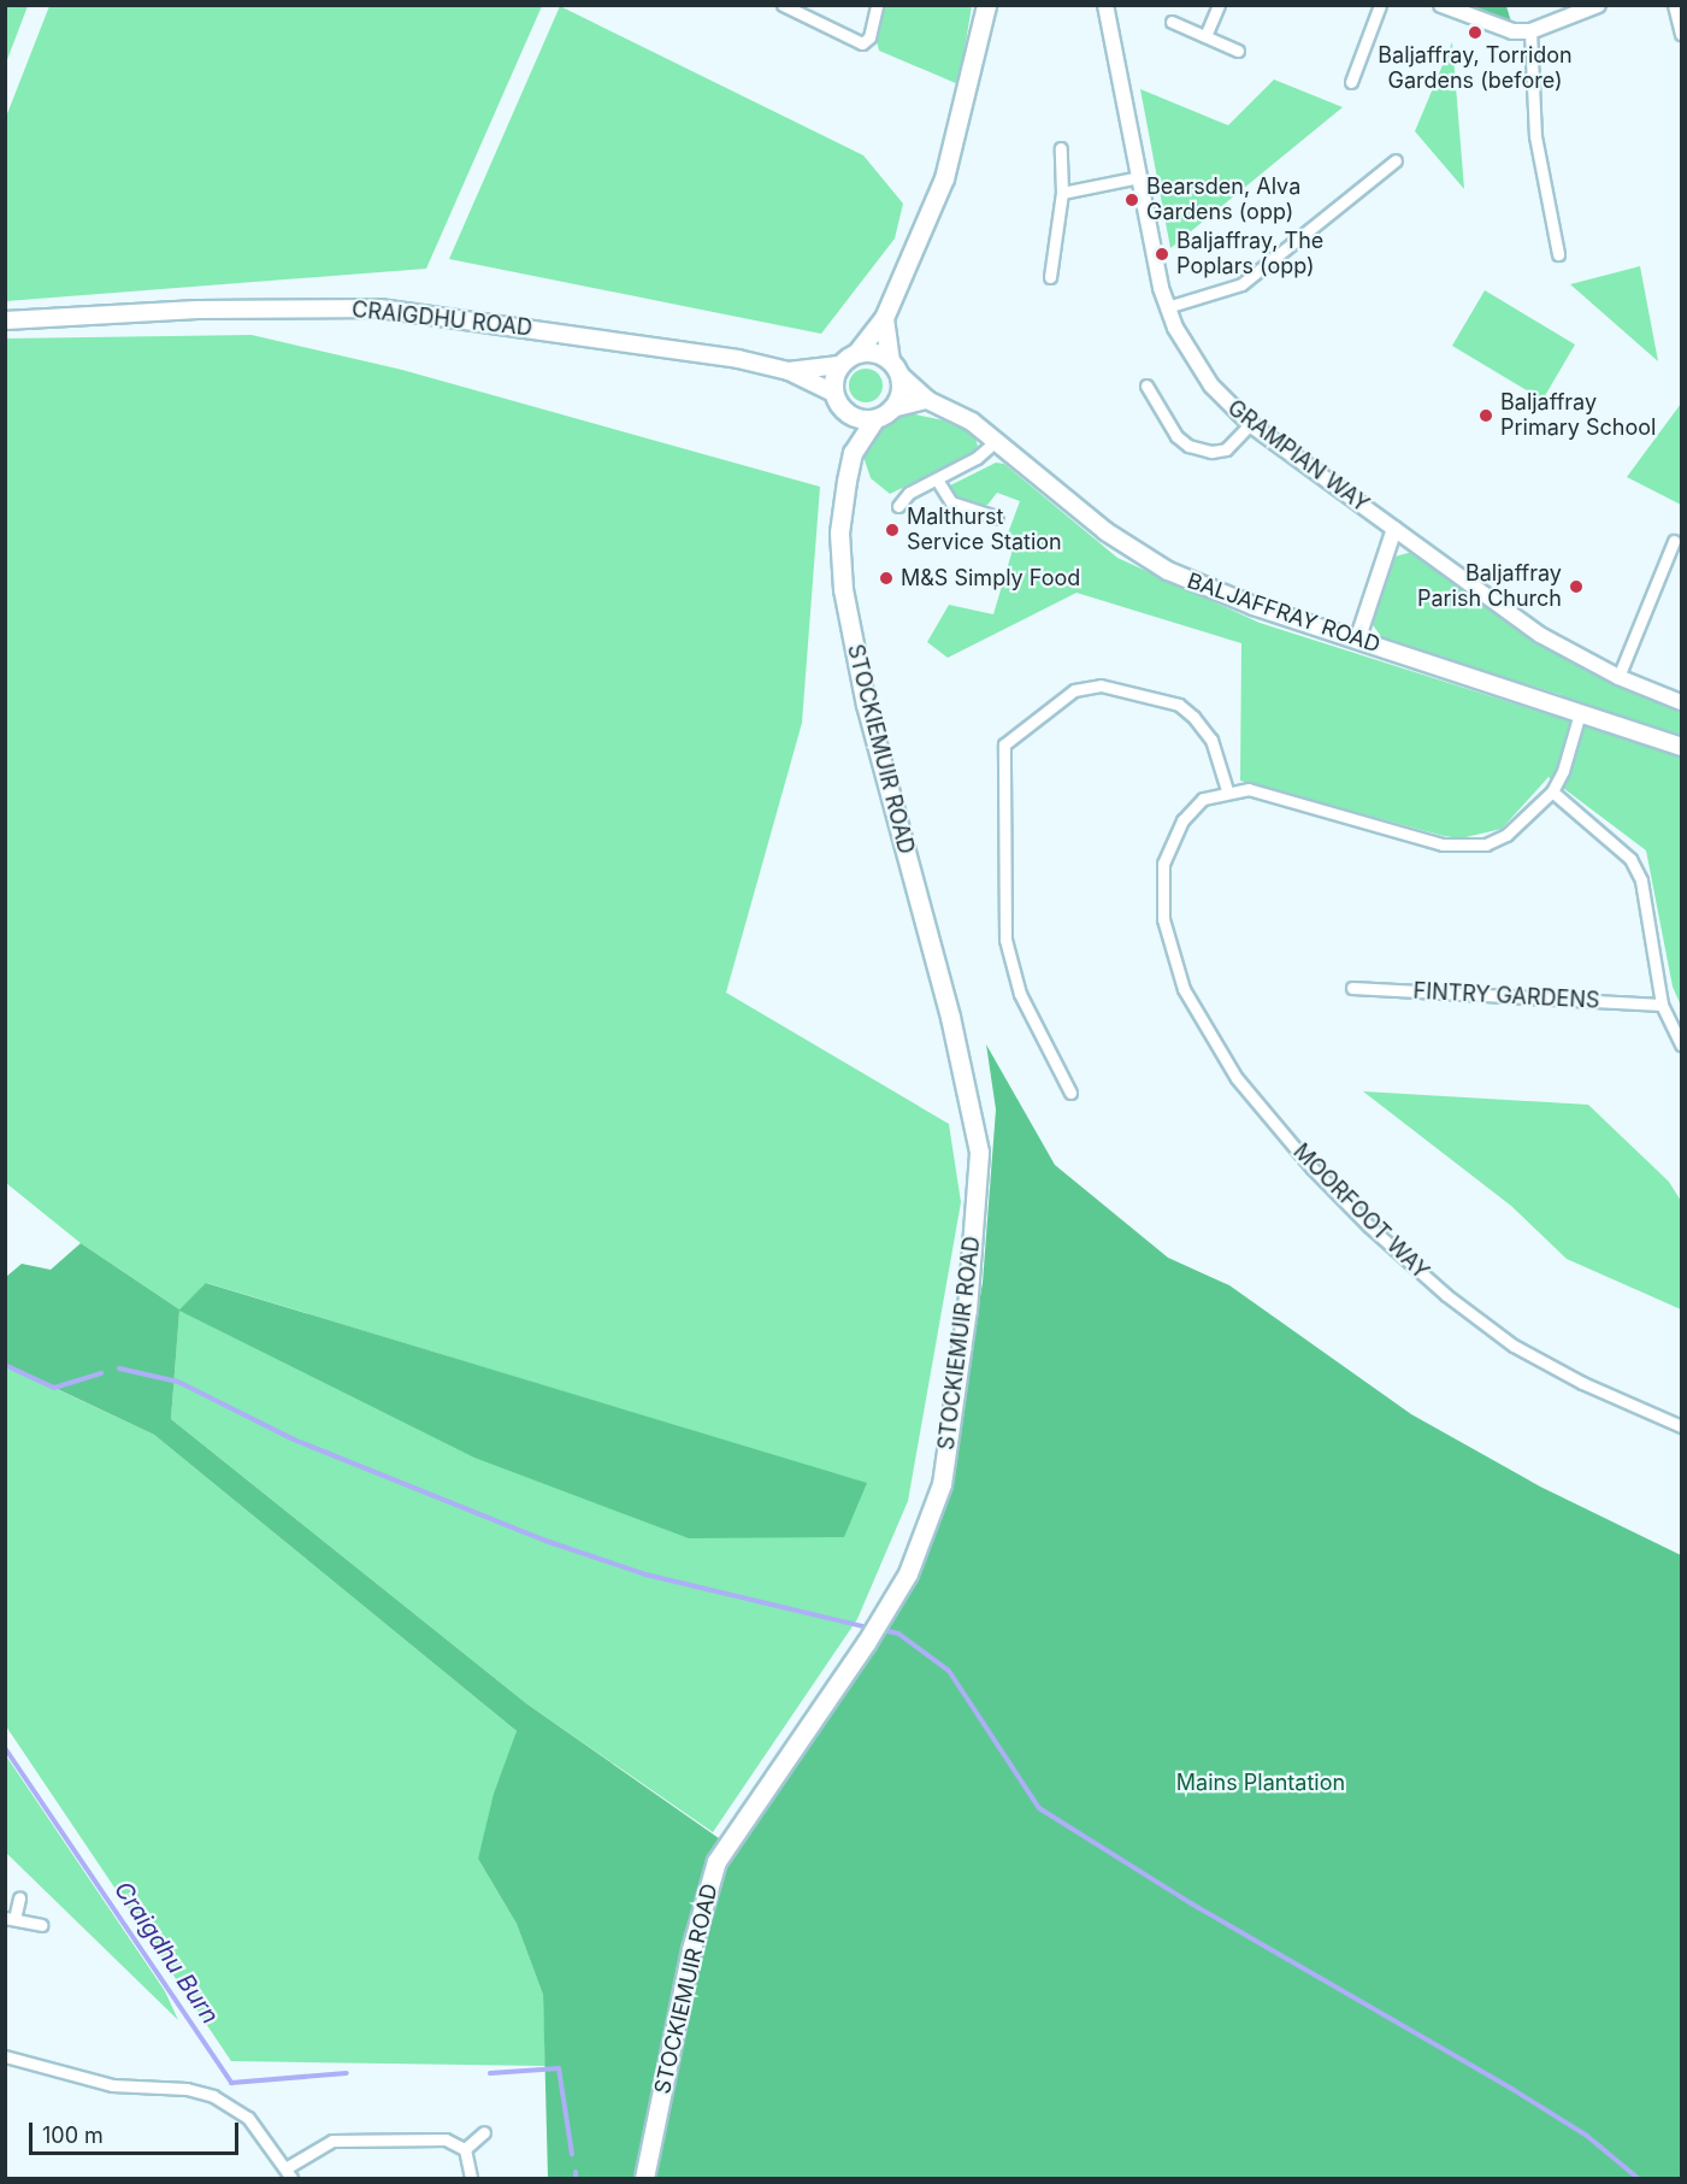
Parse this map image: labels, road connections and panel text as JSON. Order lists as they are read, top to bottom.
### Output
{
  "streets": {
    "main road": ["CRAIGDHU ROAD", "BALJAFFRAY ROAD", "STOCKIEMUIR ROAD"],
    "street": ["GRAMPIAN WAY", "FINTRY GARDENS", "MOORFOOT WAY"]
  },
  "crossings": [
    ["CRAIGDHU ROAD", "BALJAFFRAY ROAD"],
    ["CRAIGDHU ROAD", "STOCKIEMUIR ROAD"],
    ["BALJAFFRAY ROAD", "STOCKIEMUIR ROAD"]
  ],
  "water": ["Craigdhu Burn"],
  "parks": ["Mains Plantation"],
  "places": [
    "Baljaffray, Torridon Gardens (before)",
    "Bearsden, Alva Gardens (opp)",
    "Baljaffray, The Poplars (opp)",
    "Baljaffray Primary School",
    "Malthurst Service Station",
    "M&S Simply Food",
    "Baljaffray Parish Church"
  ],
  "scale_bar": "100 m"
}
